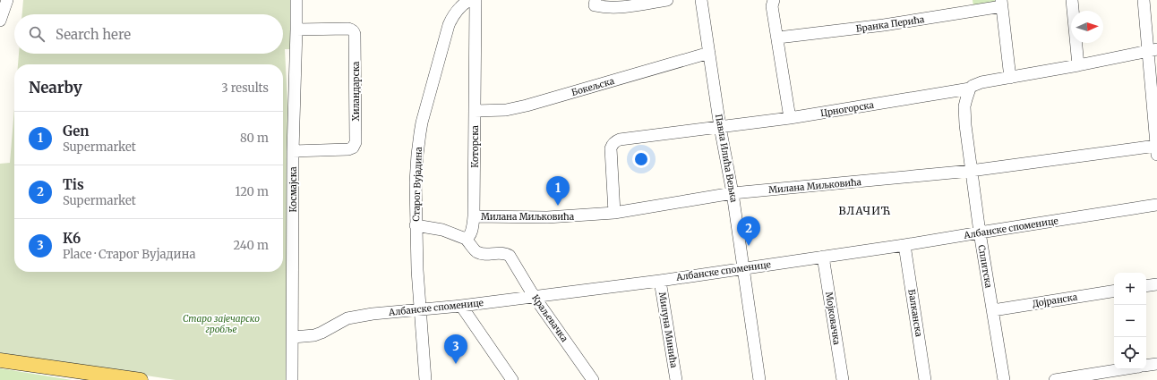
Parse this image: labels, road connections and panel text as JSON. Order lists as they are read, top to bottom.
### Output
{
  "streets": {
    "street": [
      "Бранка Перића",
      "Бокељска",
      "Хиландарска",
      "Црногорска",
      "Которска",
      "Павла Илића Вељка",
      "Старог Вујадина",
      "Милана Миљковића",
      "Космајска",
      "Албанске споменице",
      "Сплитска",
      "Дојранска",
      "Балканска",
      "Краљевачка",
      "Мојковачка",
      "Милуна Минића"
    ]
  },
  "crossings": [
    ["Бранка Перића", "Црногорска"],
    ["Бокељска", "Которска"],
    ["Бокељска", "Павла Илића Вељка"],
    ["Хиландарска", "Космајска"],
    ["Црногорска", "Павла Илића Вељка"],
    ["Црногорска", "Милана Миљковића"],
    ["Црногорска", "Сплитска"],
    ["Которска", "Милана Миљковића"],
    ["Которска", "Краљевачка"],
    ["Павла Илића Вељка", "Милана Миљковића"],
    ["Павла Илића Вељка", "Албанске споменице"],
    ["Старог Вујадина", "Албанске споменице"],
    ["Милана Миљковића", "Сплитска"],
    ["Космајска", "Албанске споменице"],
    ["Албанске споменице", "Сплитска"],
    ["Албанске споменице", "Балканска"],
    ["Албанске споменице", "Краљевачка"],
    ["Албанске споменице", "Мојковачка"],
    ["Албанске споменице", "Милуна Минића"],
    ["Сплитска", "Дојранска"]
  ],
  "districts": ["ВЛАЧИЋ"],
  "parks": ["Старо зајечарско гробље"],
  "north": "right",
  "page": {
    "search": "Search here",
    "heading": ["Nearby", "3 results"],
    "list": [
      {
        "mark": "1",
        "name": "Gen",
        "note": "Supermarket",
        "value": "80 m"
      },
      {
        "mark": "2",
        "name": "Tis",
        "note": "Supermarket",
        "value": "120 m"
      },
      {
        "mark": "3",
        "name": "K6",
        "note": "Place · Старог Вујадина",
        "value": "240 m"
      }
    ],
    "pins": ["1", "2", "3"],
    "map_buttons": ["+", "−"]
  }
}
